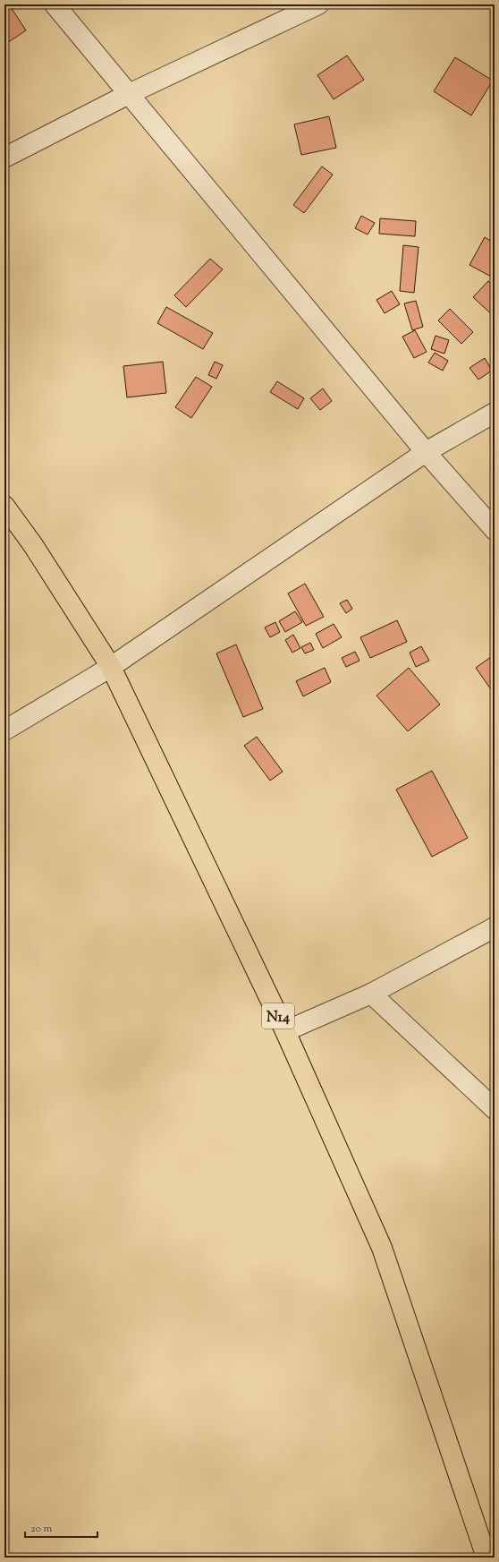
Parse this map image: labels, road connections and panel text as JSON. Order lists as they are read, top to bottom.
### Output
{
  "streets": {
    "highway": ["N14"]
  },
  "scale_bar": "20 m"
}
